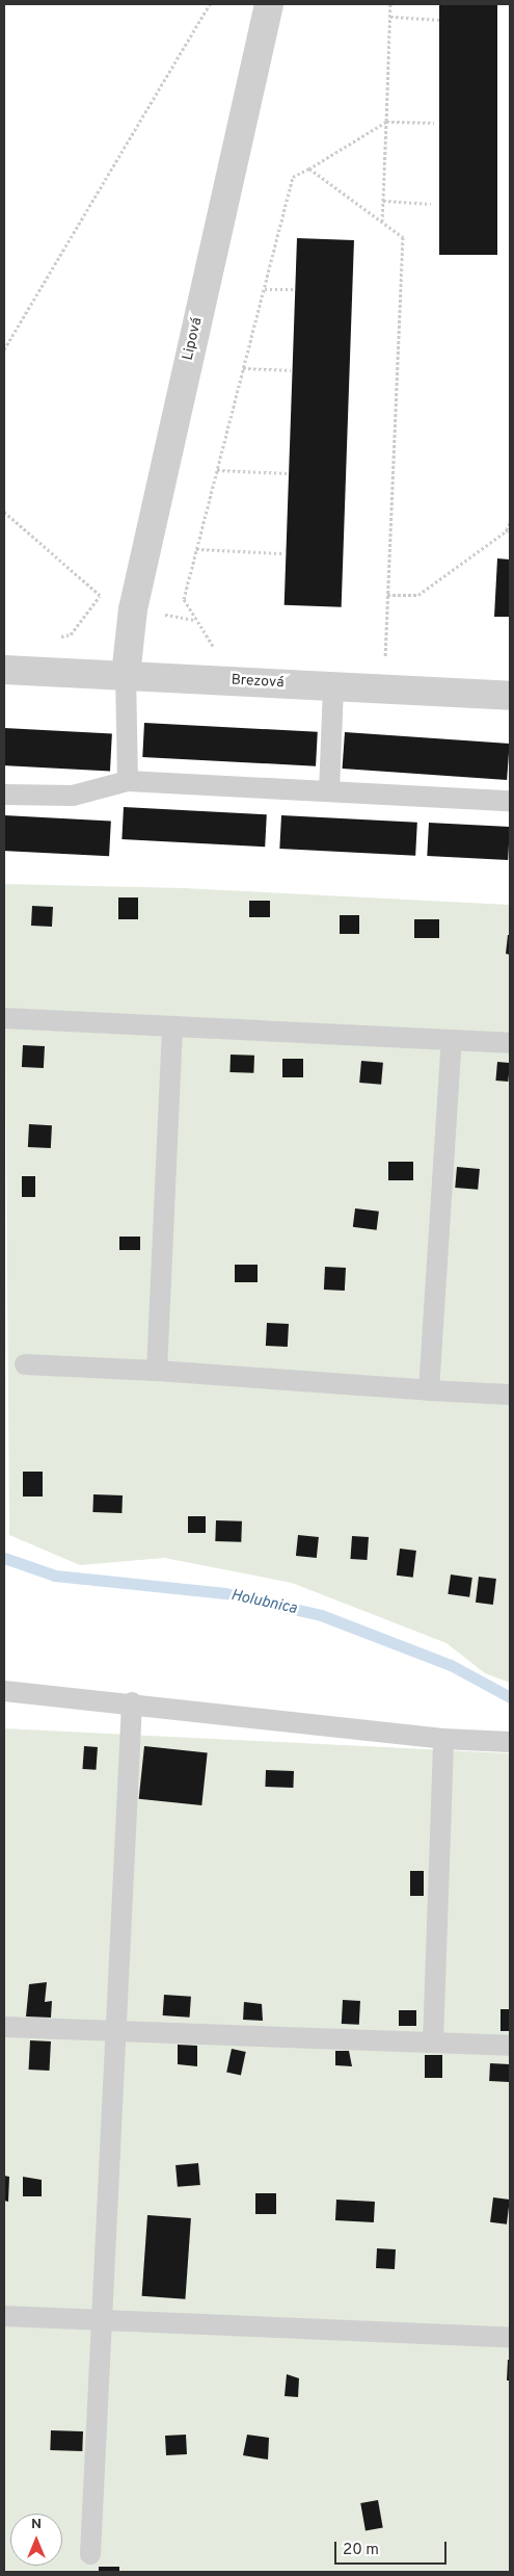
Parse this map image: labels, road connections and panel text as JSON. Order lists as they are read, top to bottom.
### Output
{
  "streets": {
    "street": ["Lipová", "Brezová"]
  },
  "crossings": [
    ["Lipová", "Brezová"]
  ],
  "water": ["Holubnica"],
  "scale_bar": "20 m",
  "north": "top"
}
